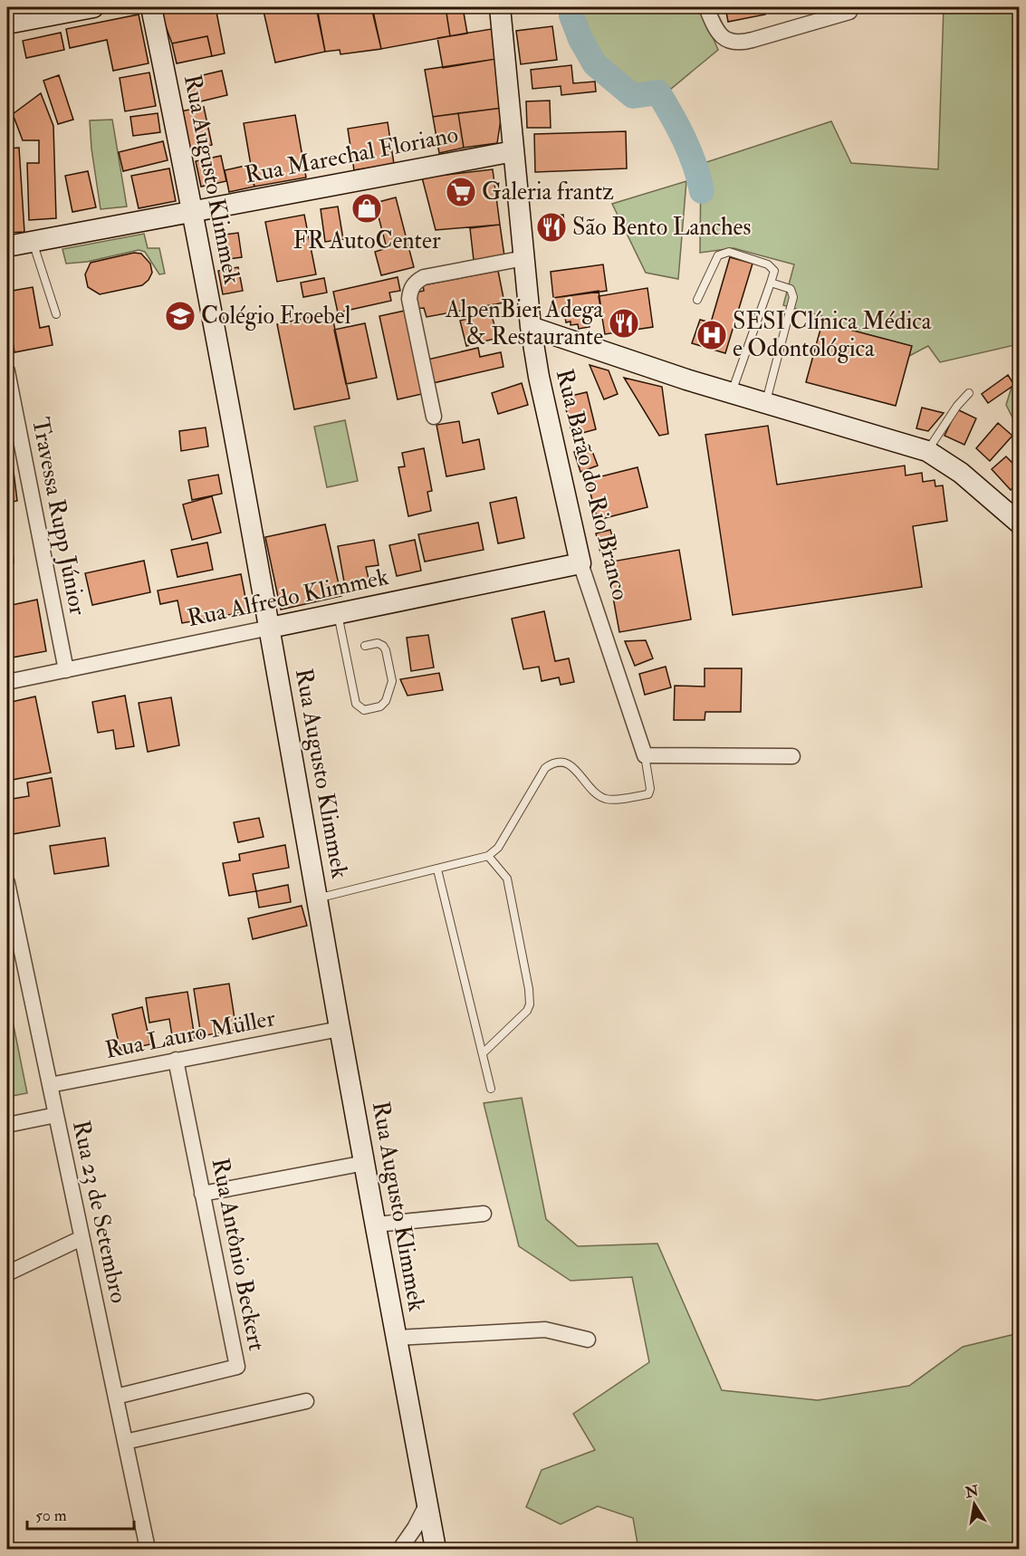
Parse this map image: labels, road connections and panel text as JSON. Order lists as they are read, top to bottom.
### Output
{
  "streets": {
    "street": [
      "Rua Marechal Floriano",
      "Rua Augusto Klimmek",
      "Rua Barão do Rio Branco",
      "Travessa Rupp Júnior",
      "Rua Alfredo Klimmek",
      "Rua Lauro Müller",
      "Rua 23 de Setembro",
      "Rua Antônio Beckert"
    ]
  },
  "crossings": [
    ["Rua Marechal Floriano", "Rua Augusto Klimmek"],
    ["Rua Marechal Floriano", "Rua Barão do Rio Branco"],
    ["Rua Augusto Klimmek", "Rua Alfredo Klimmek"],
    ["Rua Augusto Klimmek", "Rua Lauro Müller"],
    ["Rua Barão do Rio Branco", "Rua Alfredo Klimmek"],
    ["Travessa Rupp Júnior", "Rua Alfredo Klimmek"],
    ["Rua Lauro Müller", "Rua 23 de Setembro"],
    ["Rua Lauro Müller", "Rua Antônio Beckert"],
    ["Rua 23 de Setembro", "Rua Antônio Beckert"]
  ],
  "places": {
    "supermarket": ["Galeria frantz"],
    "shop": ["FR AutoCenter"],
    "restaurant": ["São Bento Lanches", "AlpenBier Adega & Restaurante"],
    "school or university": ["Colégio Froebel"],
    "hospital": ["SESI Clínica Médica e Odontológica"]
  },
  "scale_bar": "50 m",
  "north": "top"
}
